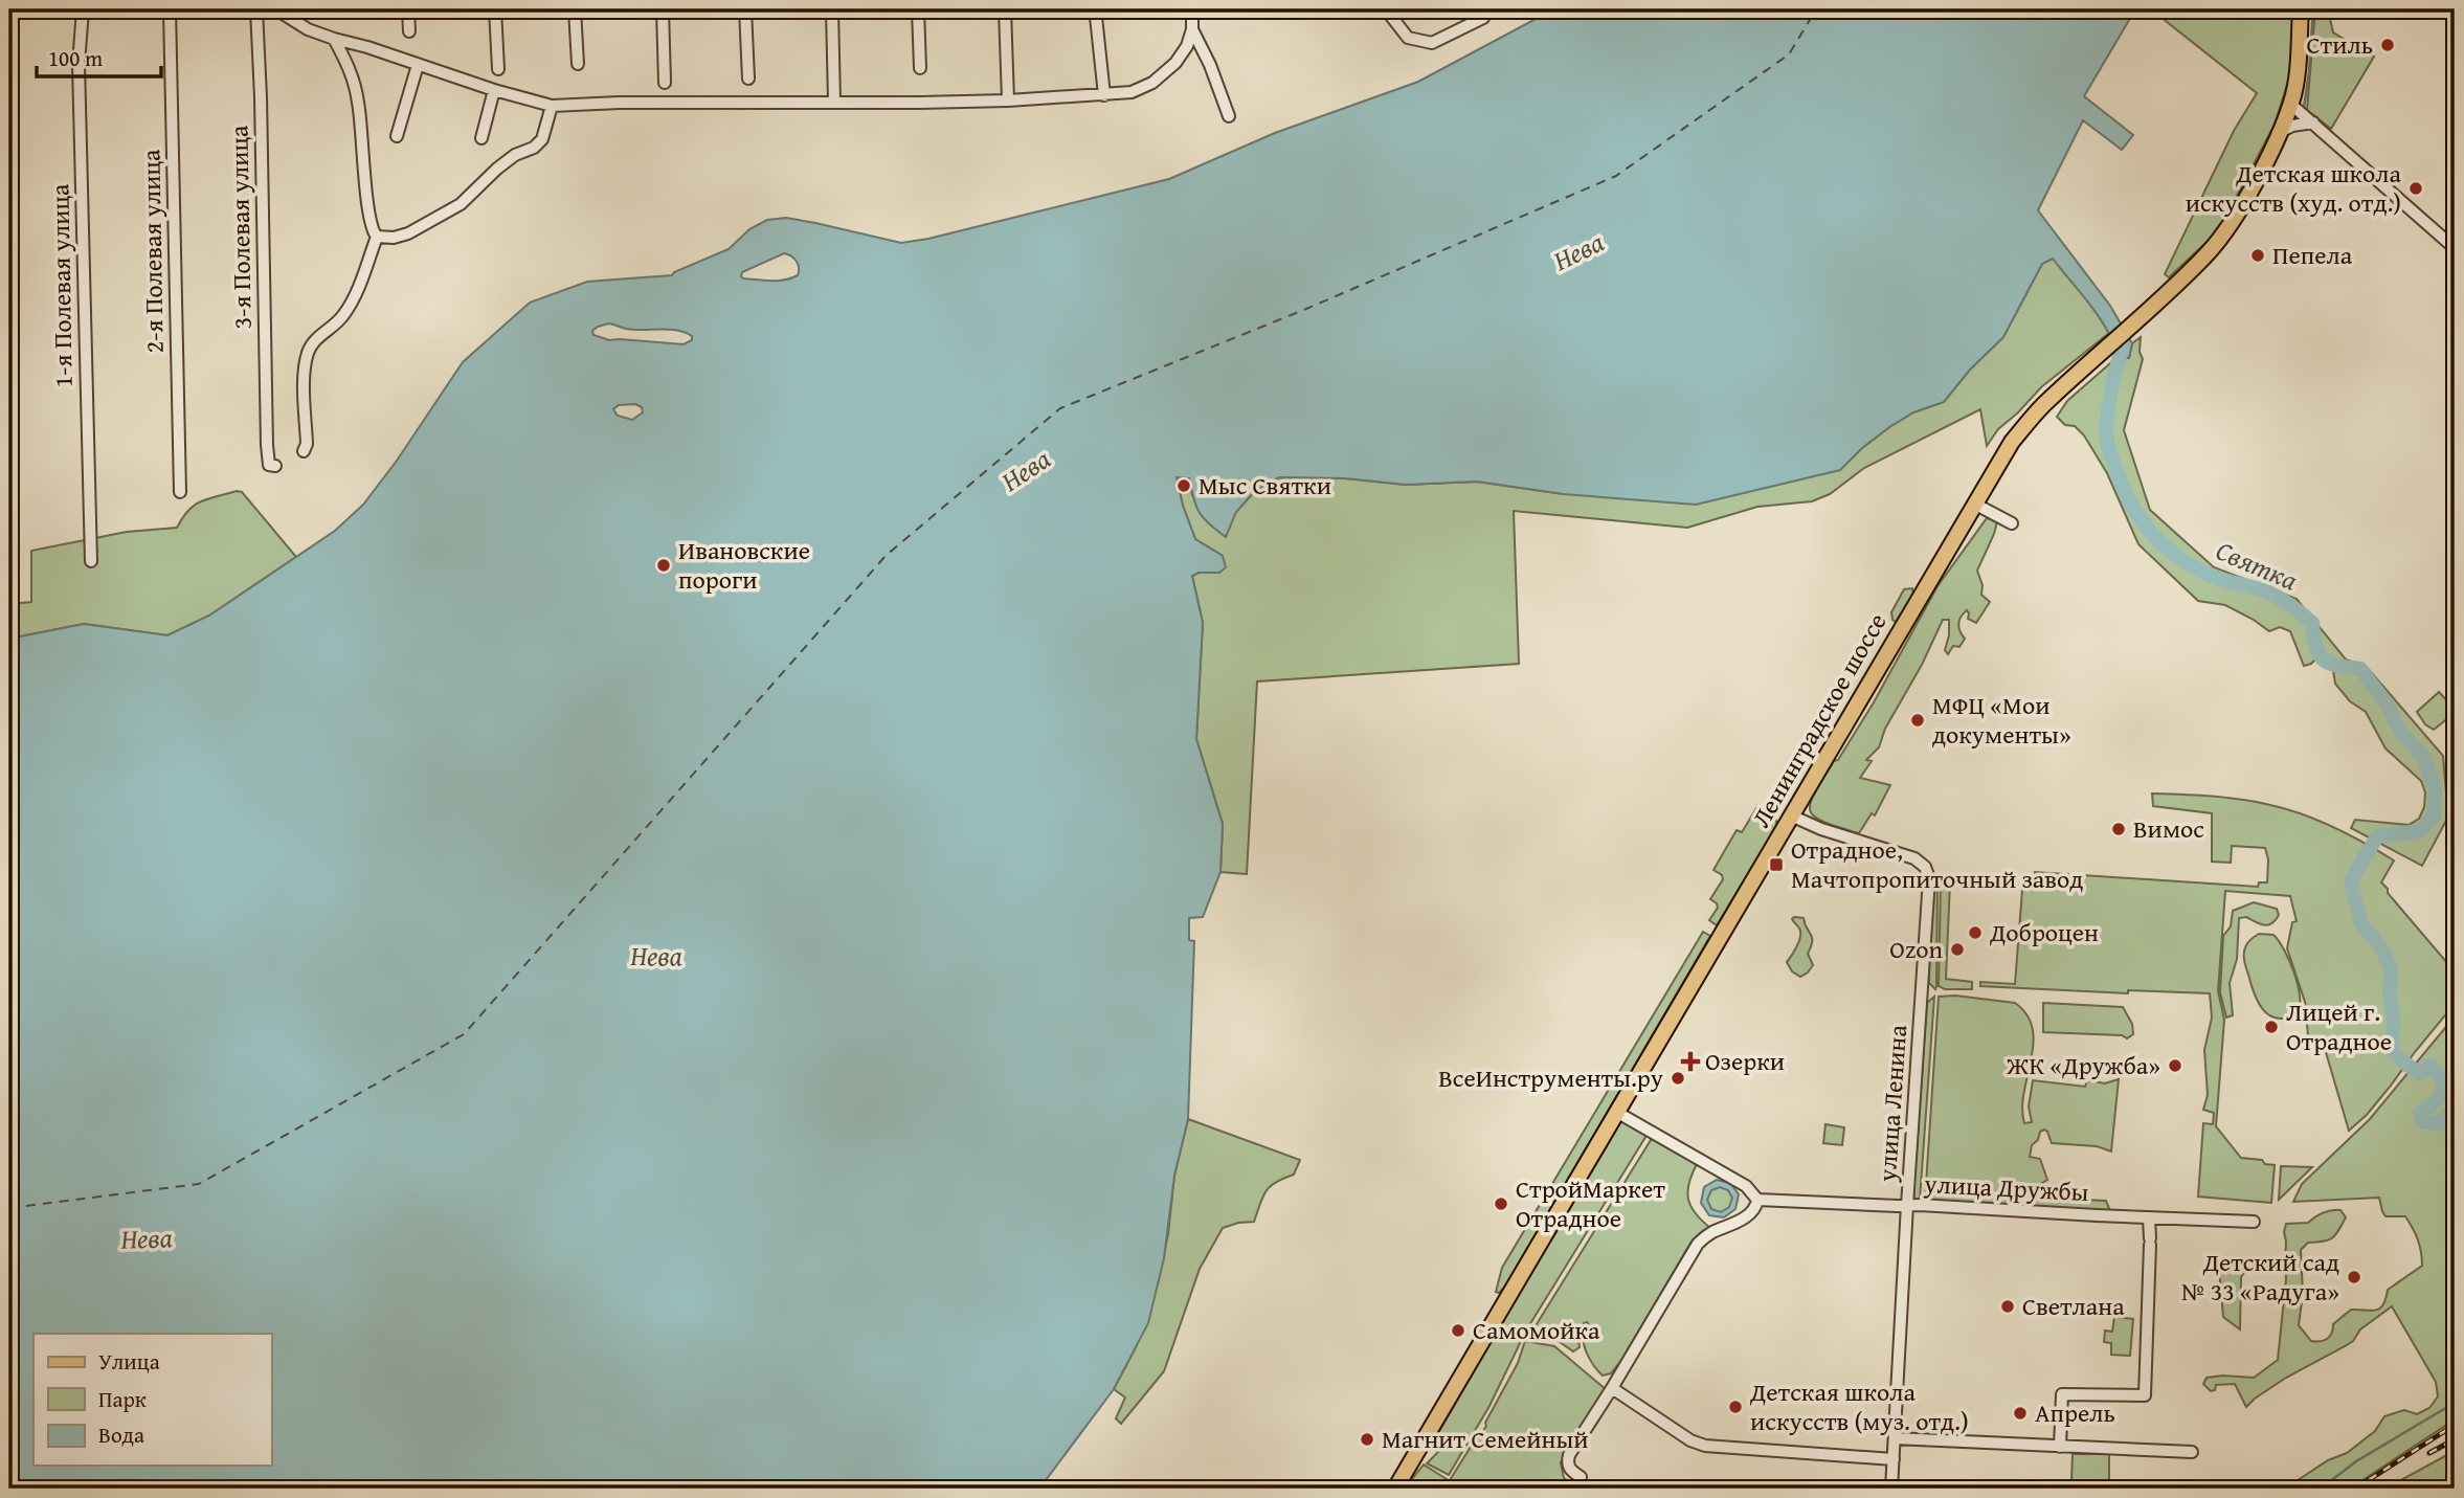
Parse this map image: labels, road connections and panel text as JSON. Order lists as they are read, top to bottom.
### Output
{
  "streets": {
    "main road": ["Ленинградское шоссе"],
    "street": [
      "3-я Полевая улица",
      "2-я Полевая улица",
      "1-я Полевая улица",
      "улица Ленина",
      "улица Дружбы"
    ]
  },
  "crossings": [
    ["Ленинградское шоссе", "улица Ленина"],
    ["улица Ленина", "улица Дружбы"]
  ],
  "water": ["Нева", "Святка"],
  "places": {
    "other": [
      "Стиль",
      "Детская школа искусств (худ. отд.)",
      "Пепела",
      "Мыс Святки",
      "Ивановские пороги",
      "МФЦ «Мои документы»",
      "Вимос",
      "Доброцен",
      "Ozon",
      "Лицей г. Отрадное",
      "ЖК «Дружба»",
      "ВсеИнструменты.ру",
      "СтройМаркет Отрадное",
      "Детский сад № 33 «Радуга»",
      "Светлана",
      "Самомойка",
      "Детская школа искусств (муз. отд.)",
      "Апрель",
      "Магнит Семейный"
    ],
    "transit": ["Отрадное, Мачтопропиточный завод"],
    "health": ["Озерки"]
  },
  "legend": ["Улица", "Парк", "Вода"],
  "scale_bar": "100 m"
}
